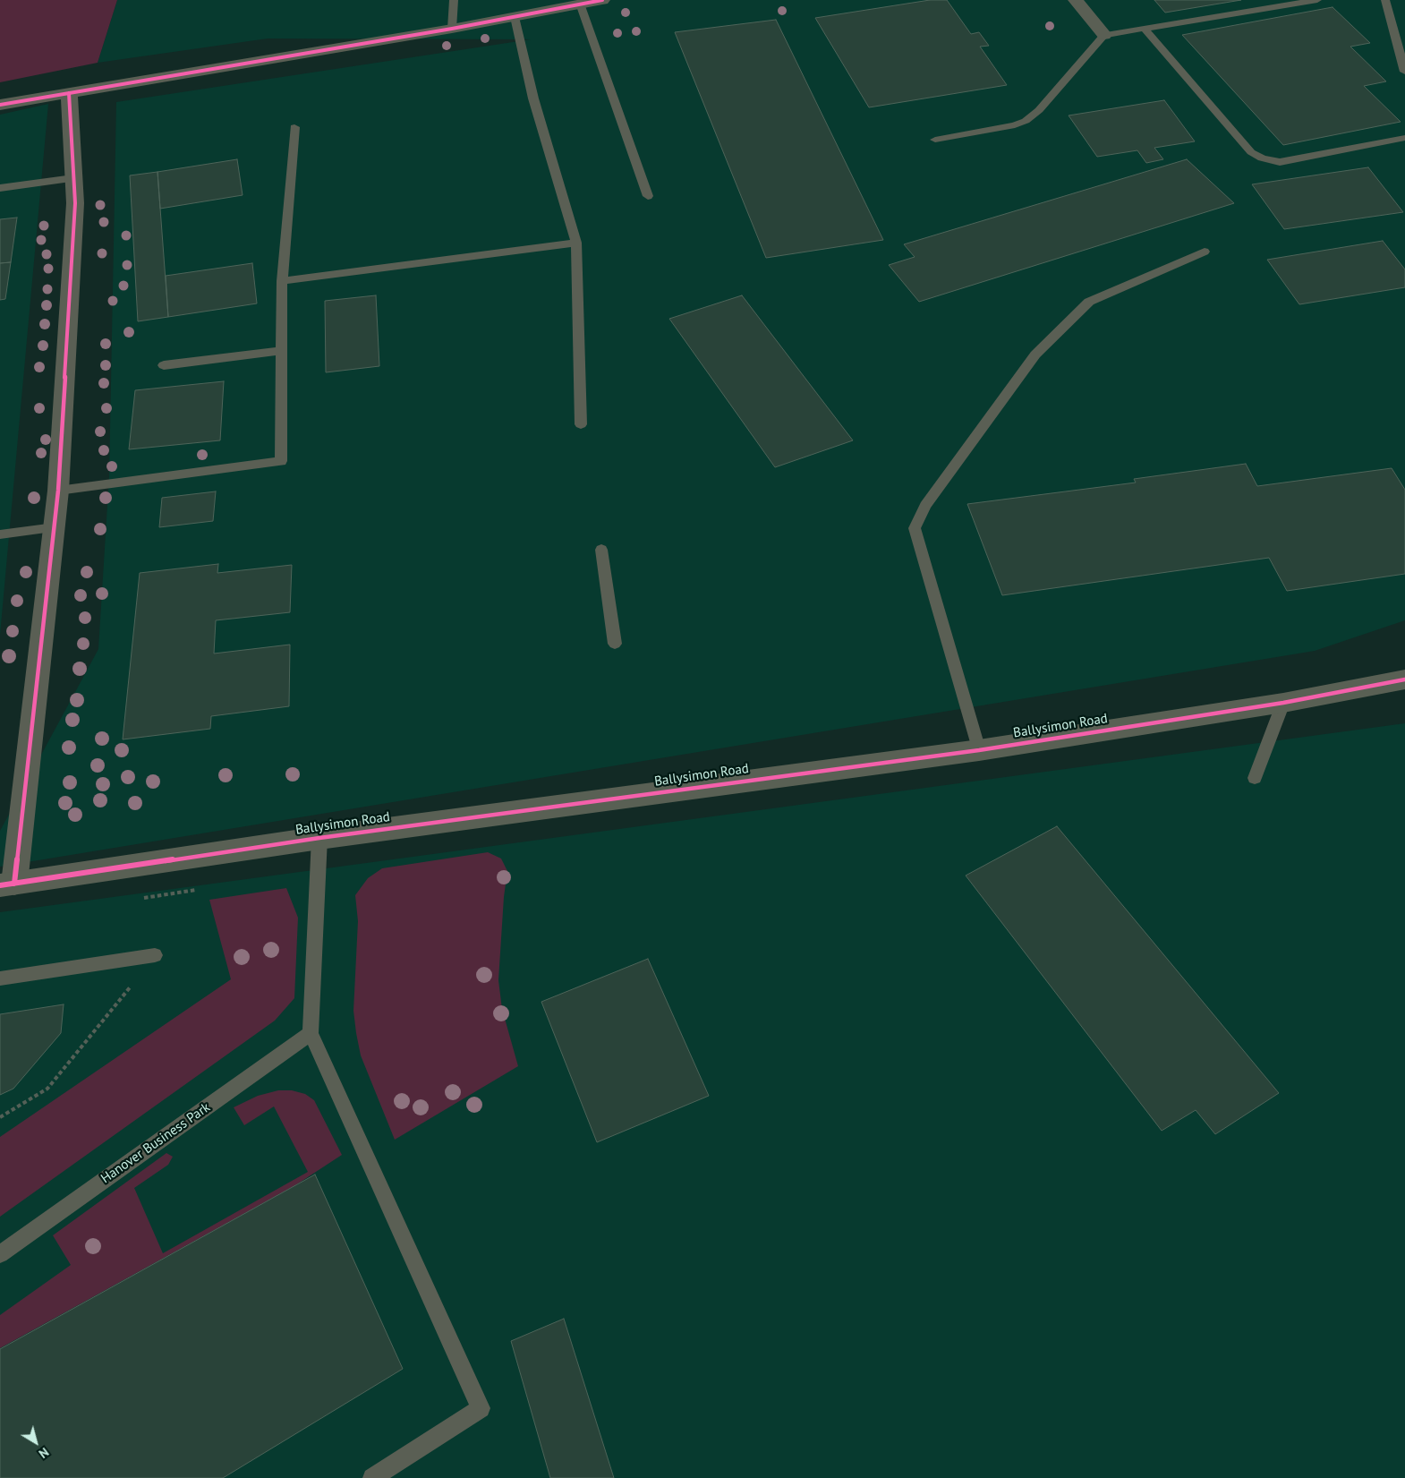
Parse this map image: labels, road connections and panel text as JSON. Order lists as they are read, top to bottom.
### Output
{
  "streets": {
    "main road": ["Ballysimon Road"],
    "lane": ["Hanover Business Park"]
  },
  "north": "bottom right"
}
